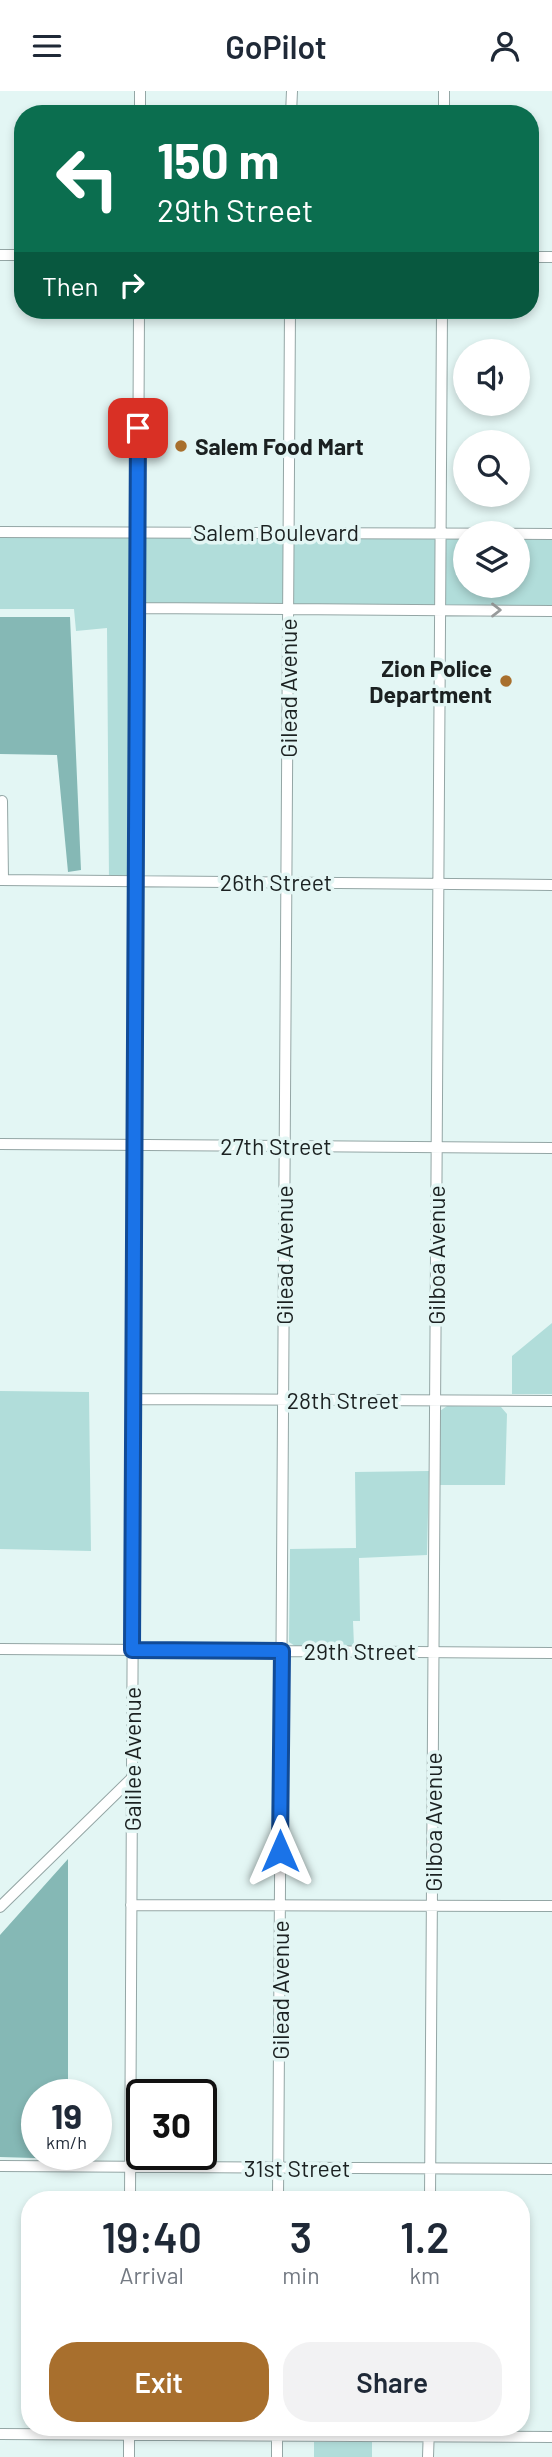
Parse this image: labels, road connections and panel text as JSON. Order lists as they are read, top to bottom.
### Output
{
  "streets": {
    "street": [
      "Salem Boulevard",
      "Gilead Avenue",
      "26th Street",
      "27th Street",
      "Gilboa Avenue",
      "28th Street",
      "29th Street",
      "Galilee Avenue",
      "31st Street"
    ]
  },
  "crossings": [
    ["Salem Boulevard", "Gilead Avenue"],
    ["Salem Boulevard", "Gilboa Avenue"],
    ["Salem Boulevard", "Galilee Avenue"],
    ["Gilead Avenue", "26th Street"],
    ["Gilead Avenue", "27th Street"],
    ["Gilead Avenue", "28th Street"],
    ["Gilead Avenue", "29th Street"],
    ["Gilead Avenue", "31st Street"],
    ["26th Street", "Gilboa Avenue"],
    ["26th Street", "Galilee Avenue"],
    ["27th Street", "Gilboa Avenue"],
    ["27th Street", "Galilee Avenue"],
    ["Gilboa Avenue", "28th Street"],
    ["Gilboa Avenue", "29th Street"],
    ["Gilboa Avenue", "31st Street"],
    ["28th Street", "Galilee Avenue"],
    ["29th Street", "Galilee Avenue"]
  ],
  "places": ["Salem Food Mart", "Zion Police Department"],
  "page": {
    "header": "GoPilot",
    "turn": ["150 m", "29th Street"],
    "then": "Then",
    "speed": "19 km/h",
    "limit": "30",
    "eta": [
      "19:40",
      "Arrival",
      "3",
      "min",
      "1.2",
      "km"
    ],
    "buttons": ["Exit", "Share"]
  }
}
